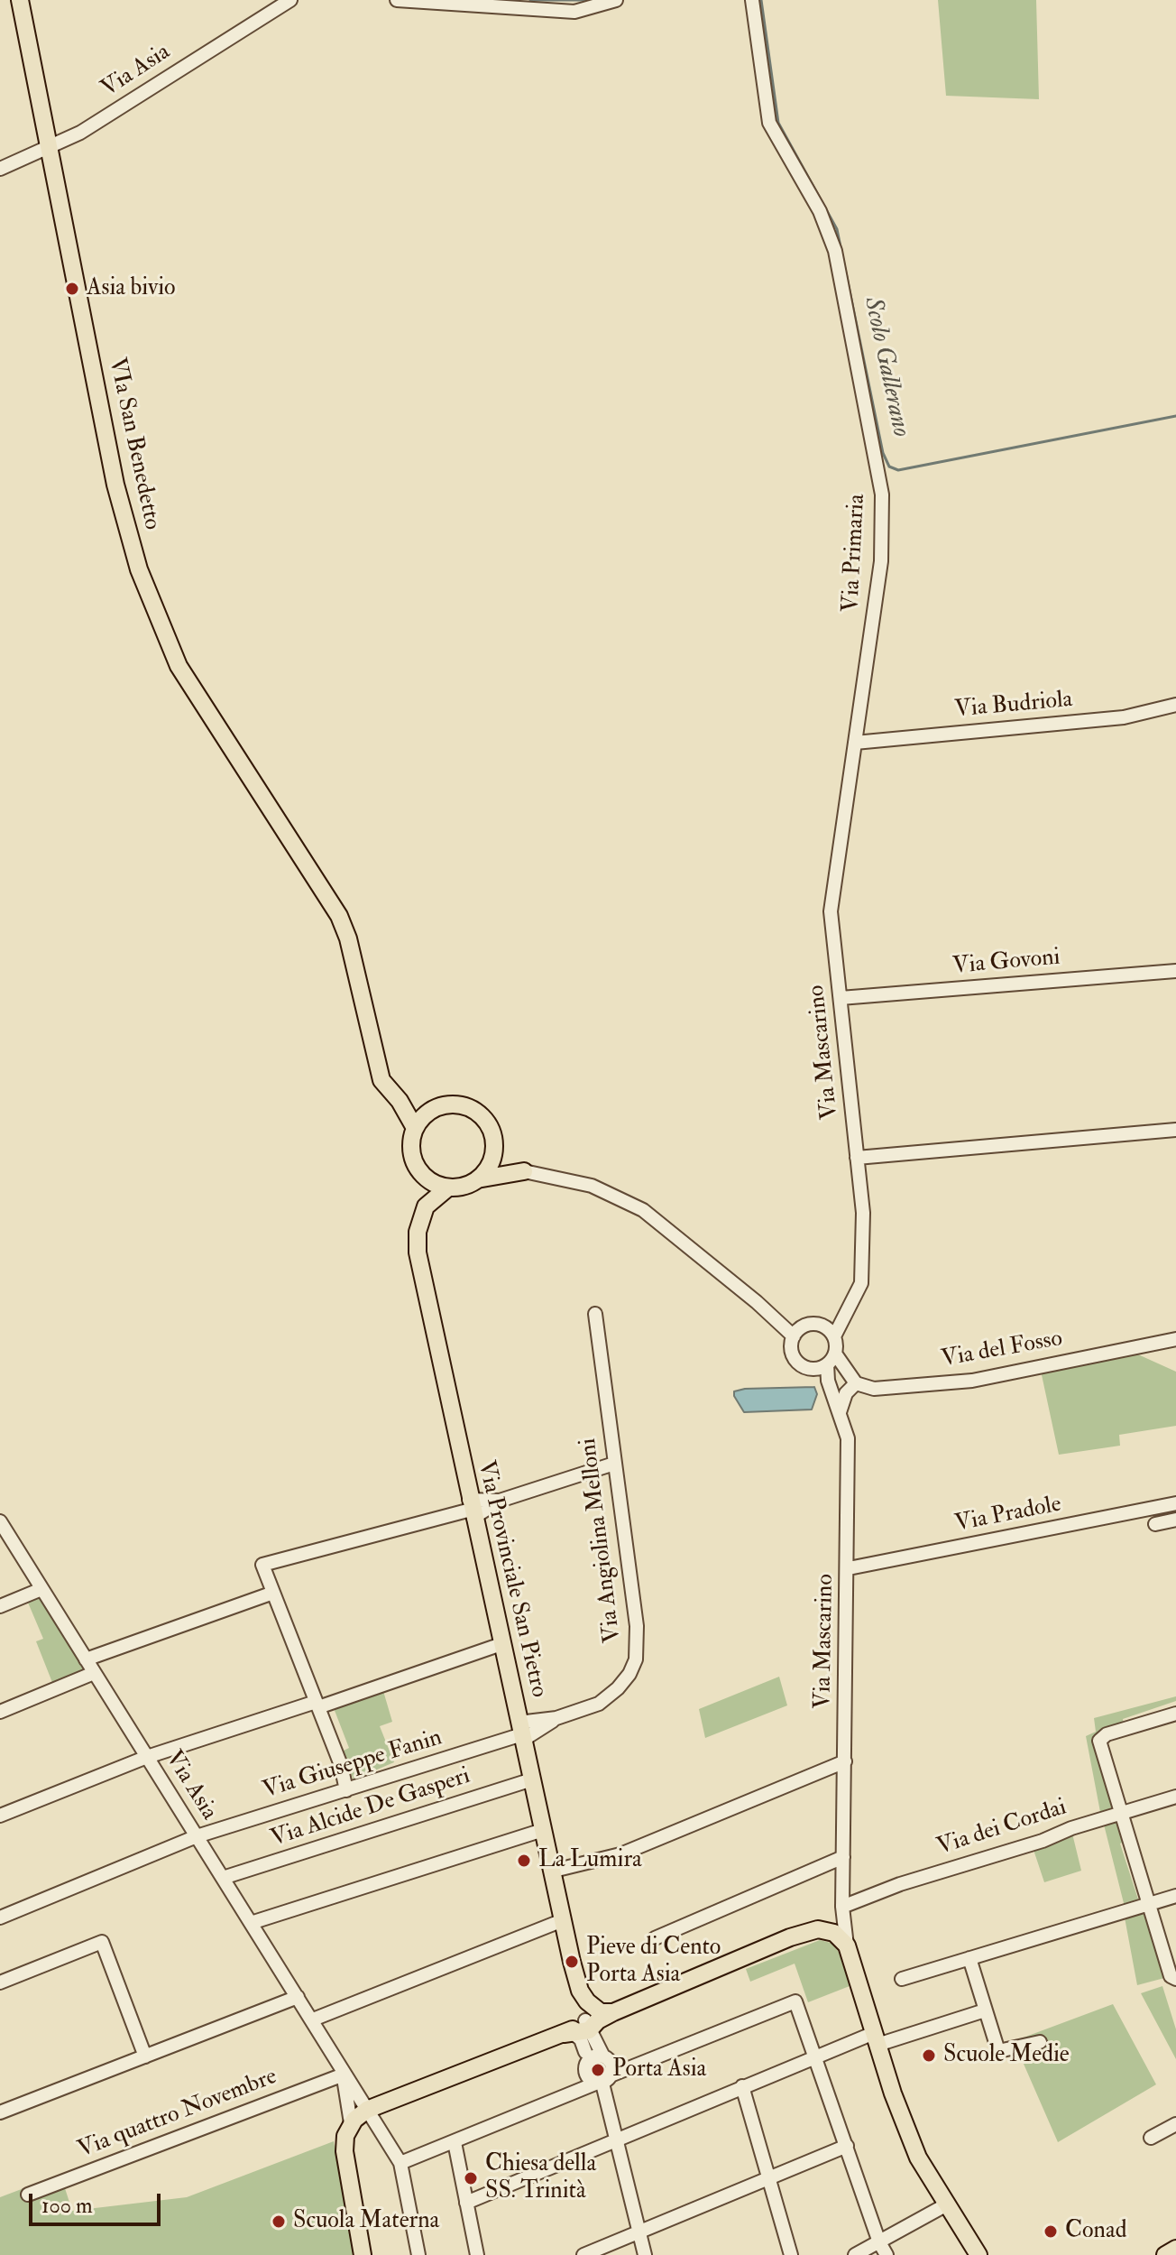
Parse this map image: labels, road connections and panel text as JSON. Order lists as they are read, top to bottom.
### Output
{
  "streets": {
    "main road": ["VIa San Benedetto", "Via Provinciale San Pietro"],
    "street": [
      "Via Asia",
      "Via Primaria",
      "Via Budriola",
      "Via Govoni",
      "Via Mascarino",
      "Via del Fosso",
      "Via Pradole",
      "Via Angiolina Melloni",
      "Via Giuseppe Fanin",
      "Via Alcide De Gasperi",
      "Via dei Cordai",
      "Via quattro Novembre"
    ]
  },
  "crossings": [
    ["Via Asia", "VIa San Benedetto"],
    ["Via Asia", "Via Giuseppe Fanin"],
    ["Via Asia", "Via Alcide De Gasperi"],
    ["Via Asia", "Via quattro Novembre"],
    ["Via Primaria", "Via Budriola"],
    ["Via Primaria", "Via Mascarino"],
    ["Via Govoni", "Via Mascarino"],
    ["Via Mascarino", "Via Pradole"],
    ["Via Mascarino", "Via dei Cordai"],
    ["Via Angiolina Melloni", "Via Provinciale San Pietro"],
    ["Via Angiolina Melloni", "Via Giuseppe Fanin"],
    ["Via Provinciale San Pietro", "Via Giuseppe Fanin"],
    ["Via Provinciale San Pietro", "Via Alcide De Gasperi"]
  ],
  "water": ["Scolo Gallerano"],
  "places": [
    "Asia bivio",
    "La Lumira",
    "Pieve di Cento Porta Asia",
    "Scuole Medie",
    "Porta Asia",
    "Chiesa della SS. Trinità",
    "Scuola Materna",
    "Conad"
  ],
  "scale_bar": "100 m"
}
